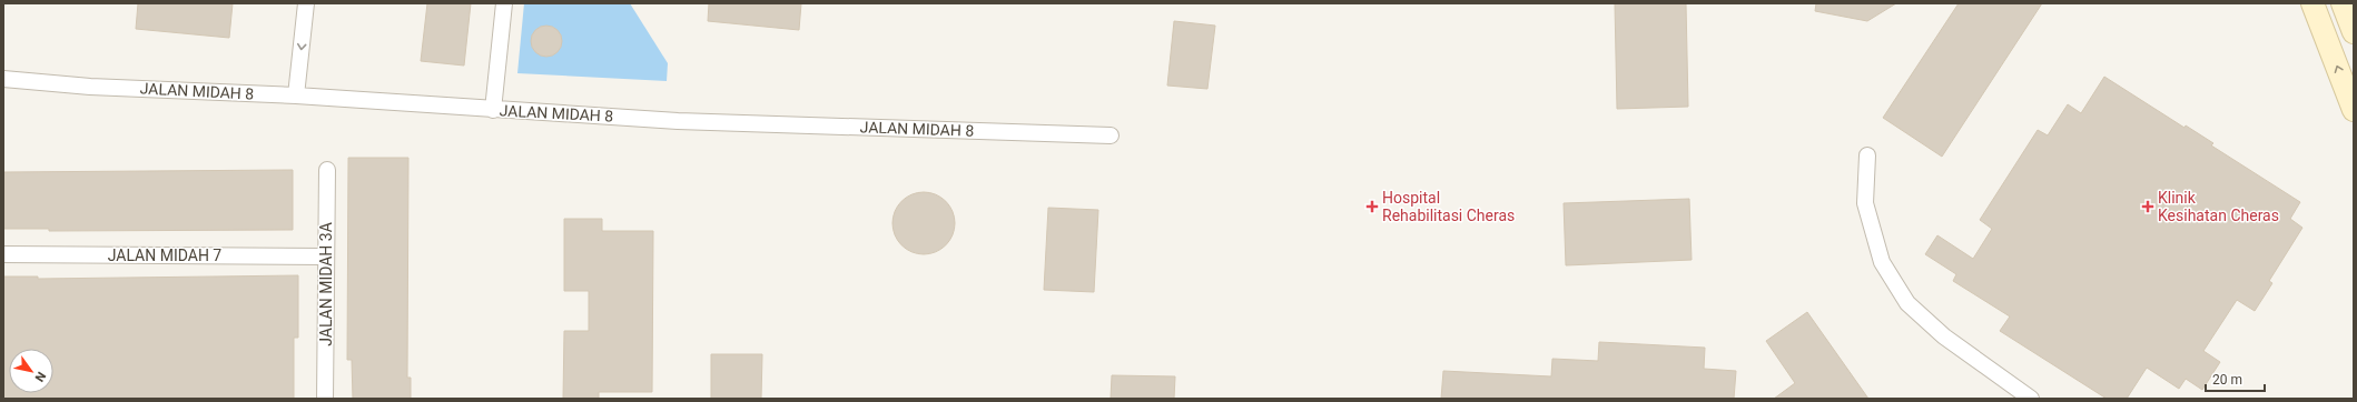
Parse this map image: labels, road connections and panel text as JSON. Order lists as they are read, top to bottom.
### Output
{
  "streets": {
    "street": ["JALAN MIDAH 8", "JALAN MIDAH 7", "JALAN MIDAH 3A"]
  },
  "crossings": [
    ["JALAN MIDAH 7", "JALAN MIDAH 3A"]
  ],
  "places": {
    "health": ["Hospital Rehabilitasi Cheras", "Klinik Kesihatan Cheras"]
  },
  "scale_bar": "20 m",
  "north": "bottom right"
}
